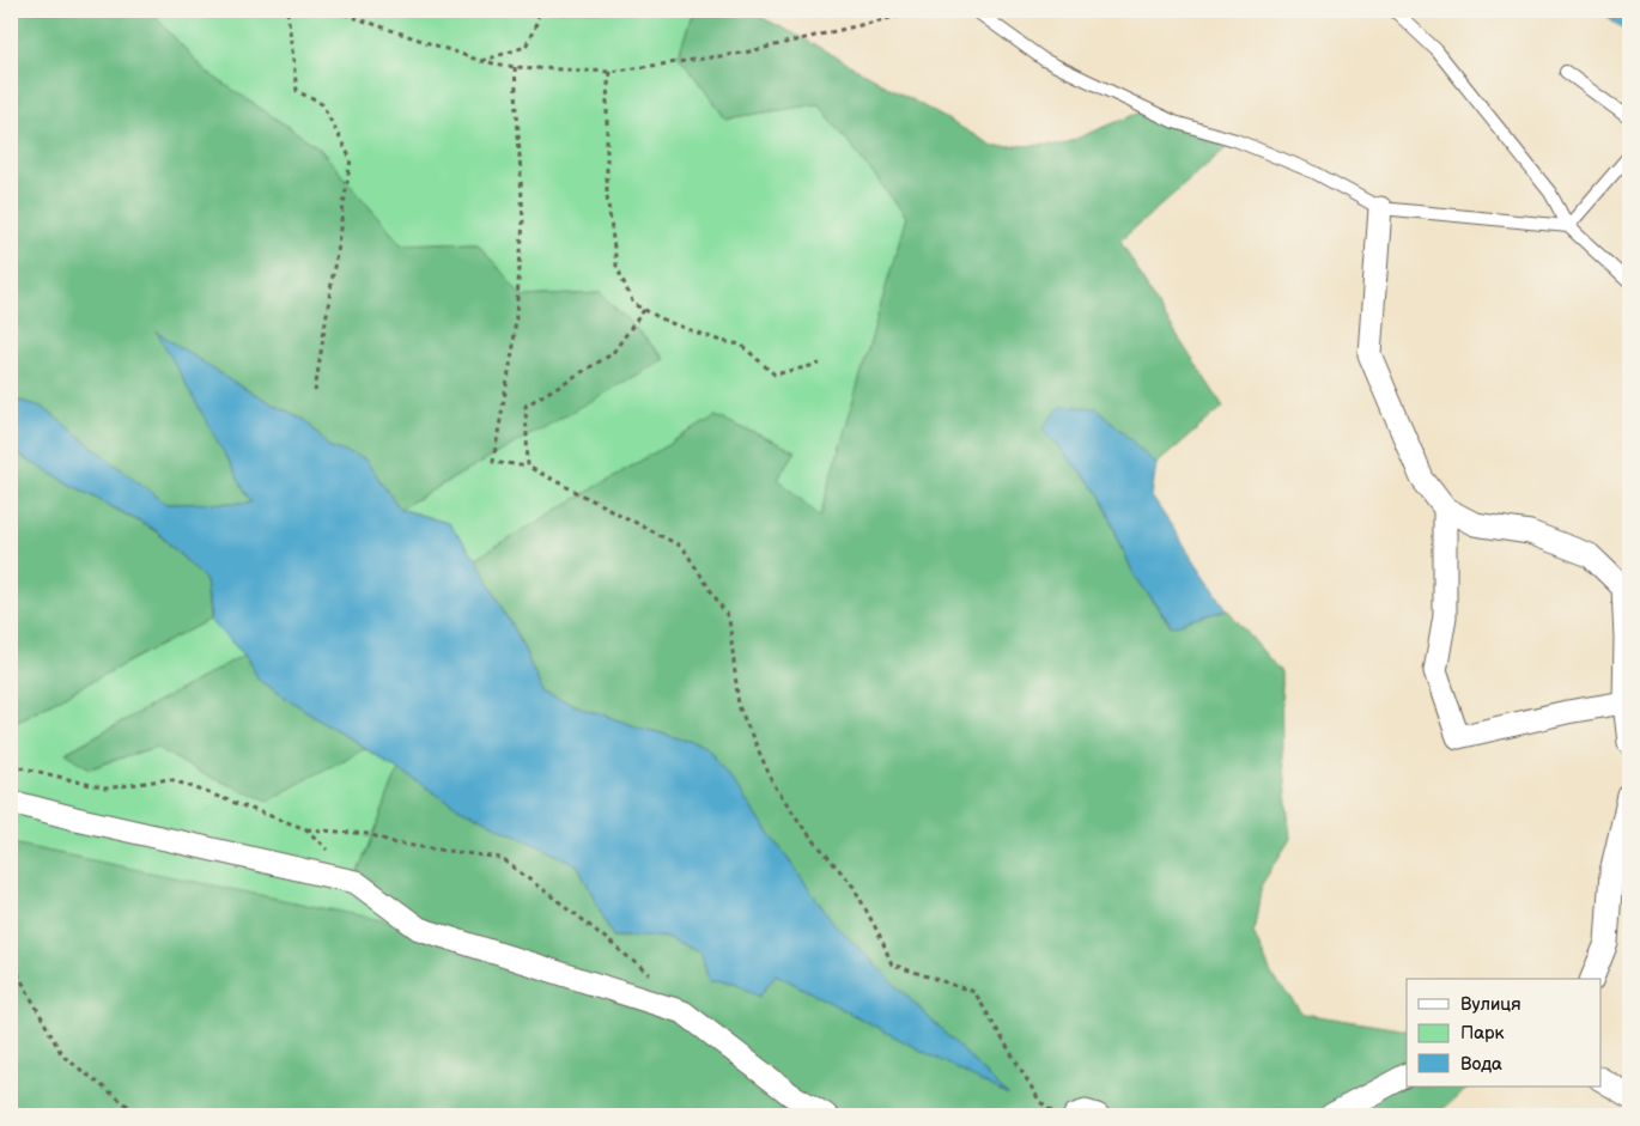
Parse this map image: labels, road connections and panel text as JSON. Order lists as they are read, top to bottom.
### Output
{
  "legend": ["Вулиця", "Парк", "Вода"]
}
